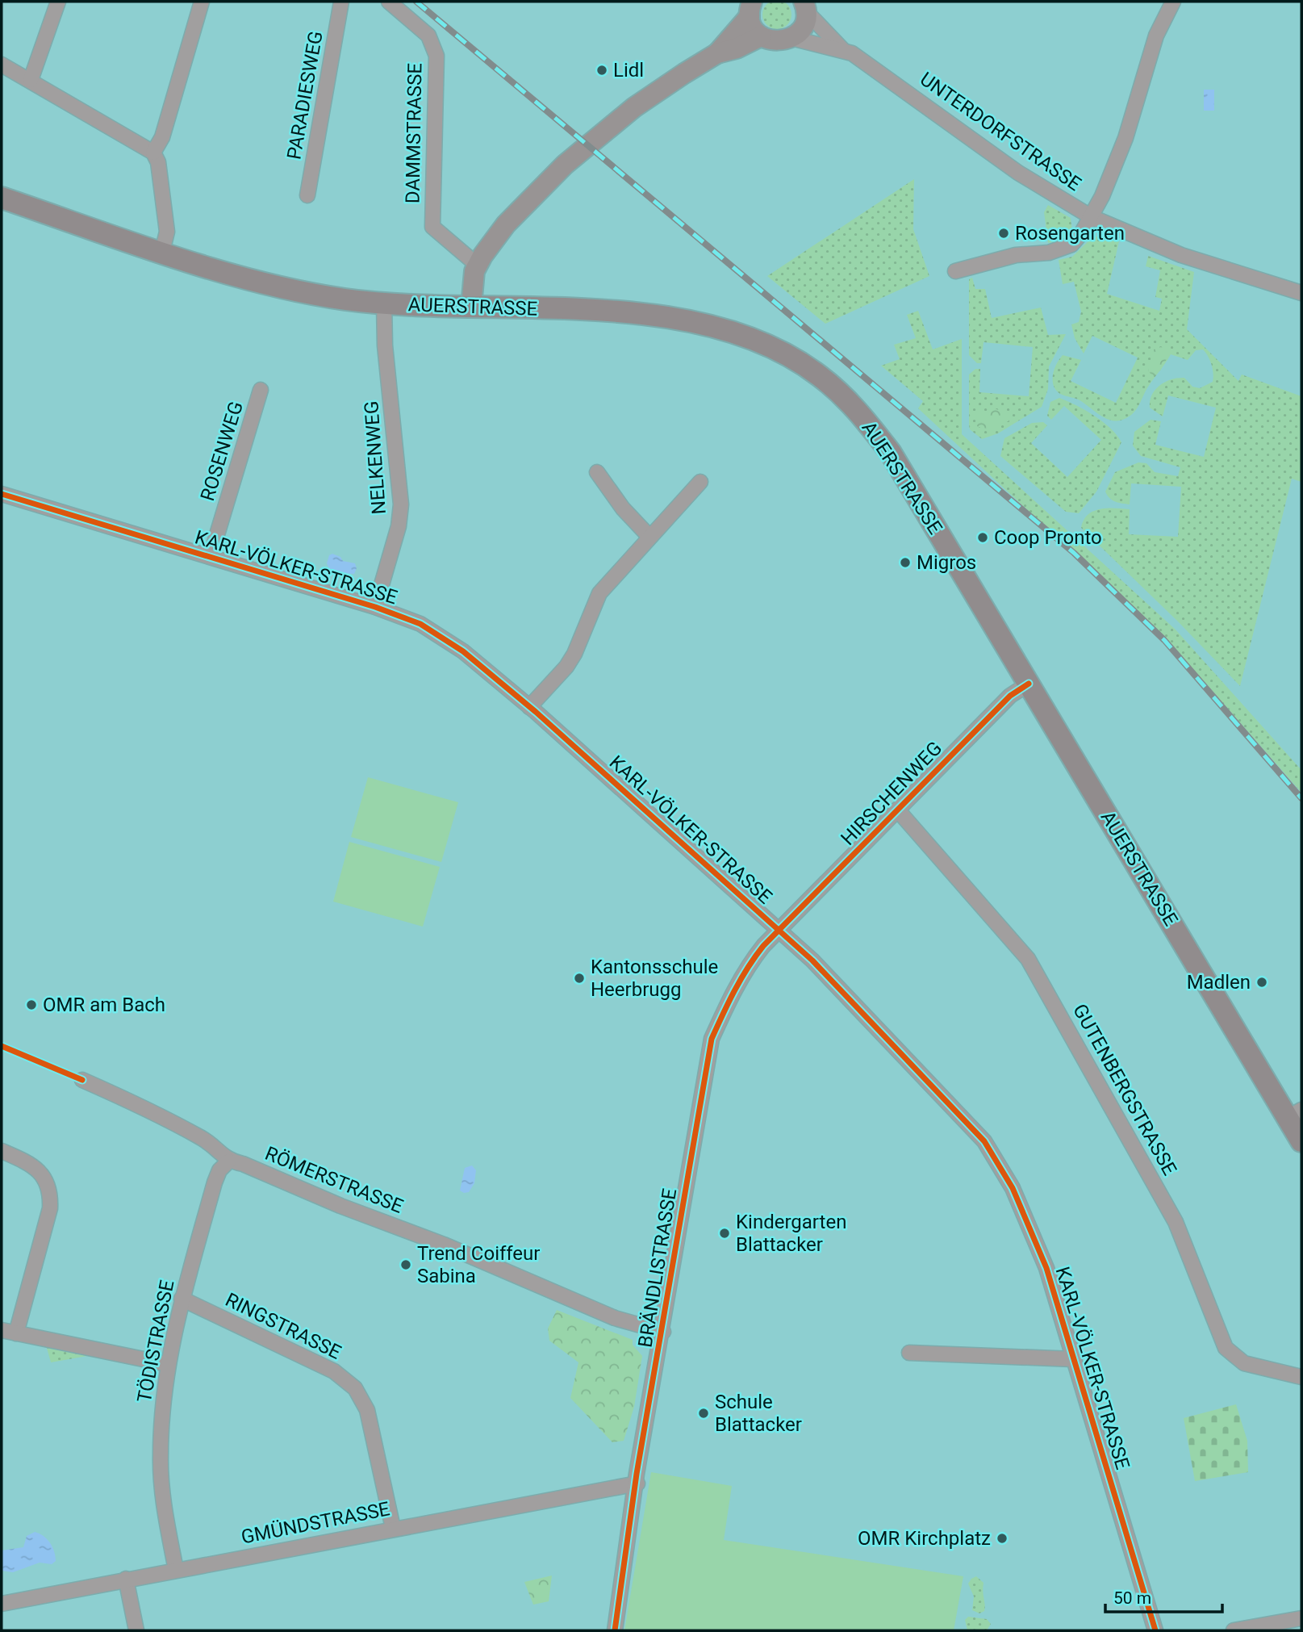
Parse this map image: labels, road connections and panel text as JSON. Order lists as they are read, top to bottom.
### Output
{
  "streets": {
    "main road": ["AUERSTRASSE"],
    "street": [
      "PARADIESWEG",
      "UNTERDORFSTRASSE",
      "DAMMSTRASSE",
      "ROSENWEG",
      "NELKENWEG",
      "KARL-VÖLKER-STRASSE",
      "HIRSCHENWEG",
      "GUTENBERGSTRASSE",
      "RÖMERSTRASSE",
      "BRÄNDLISTRASSE",
      "RINGSTRASSE",
      "TÖDISTRASSE",
      "GMÜNDSTRASSE"
    ]
  },
  "crossings": [
    ["AUERSTRASSE", "NELKENWEG"],
    ["AUERSTRASSE", "HIRSCHENWEG"],
    ["ROSENWEG", "KARL-VÖLKER-STRASSE"],
    ["NELKENWEG", "KARL-VÖLKER-STRASSE"],
    ["KARL-VÖLKER-STRASSE", "HIRSCHENWEG"],
    ["KARL-VÖLKER-STRASSE", "BRÄNDLISTRASSE"],
    ["HIRSCHENWEG", "GUTENBERGSTRASSE"],
    ["HIRSCHENWEG", "BRÄNDLISTRASSE"],
    ["RÖMERSTRASSE", "BRÄNDLISTRASSE"],
    ["RÖMERSTRASSE", "TÖDISTRASSE"],
    ["BRÄNDLISTRASSE", "GMÜNDSTRASSE"],
    ["RINGSTRASSE", "TÖDISTRASSE"],
    ["RINGSTRASSE", "GMÜNDSTRASSE"],
    ["TÖDISTRASSE", "GMÜNDSTRASSE"]
  ],
  "places": [
    "Lidl",
    "Rosengarten",
    "Coop Pronto",
    "Migros",
    "Kantonsschule Heerbrugg",
    "Madlen",
    "OMR am Bach",
    "Kindergarten Blattacker",
    "Trend Coiffeur Sabina",
    "Schule Blattacker",
    "OMR Kirchplatz"
  ],
  "scale_bar": "50 m"
}
